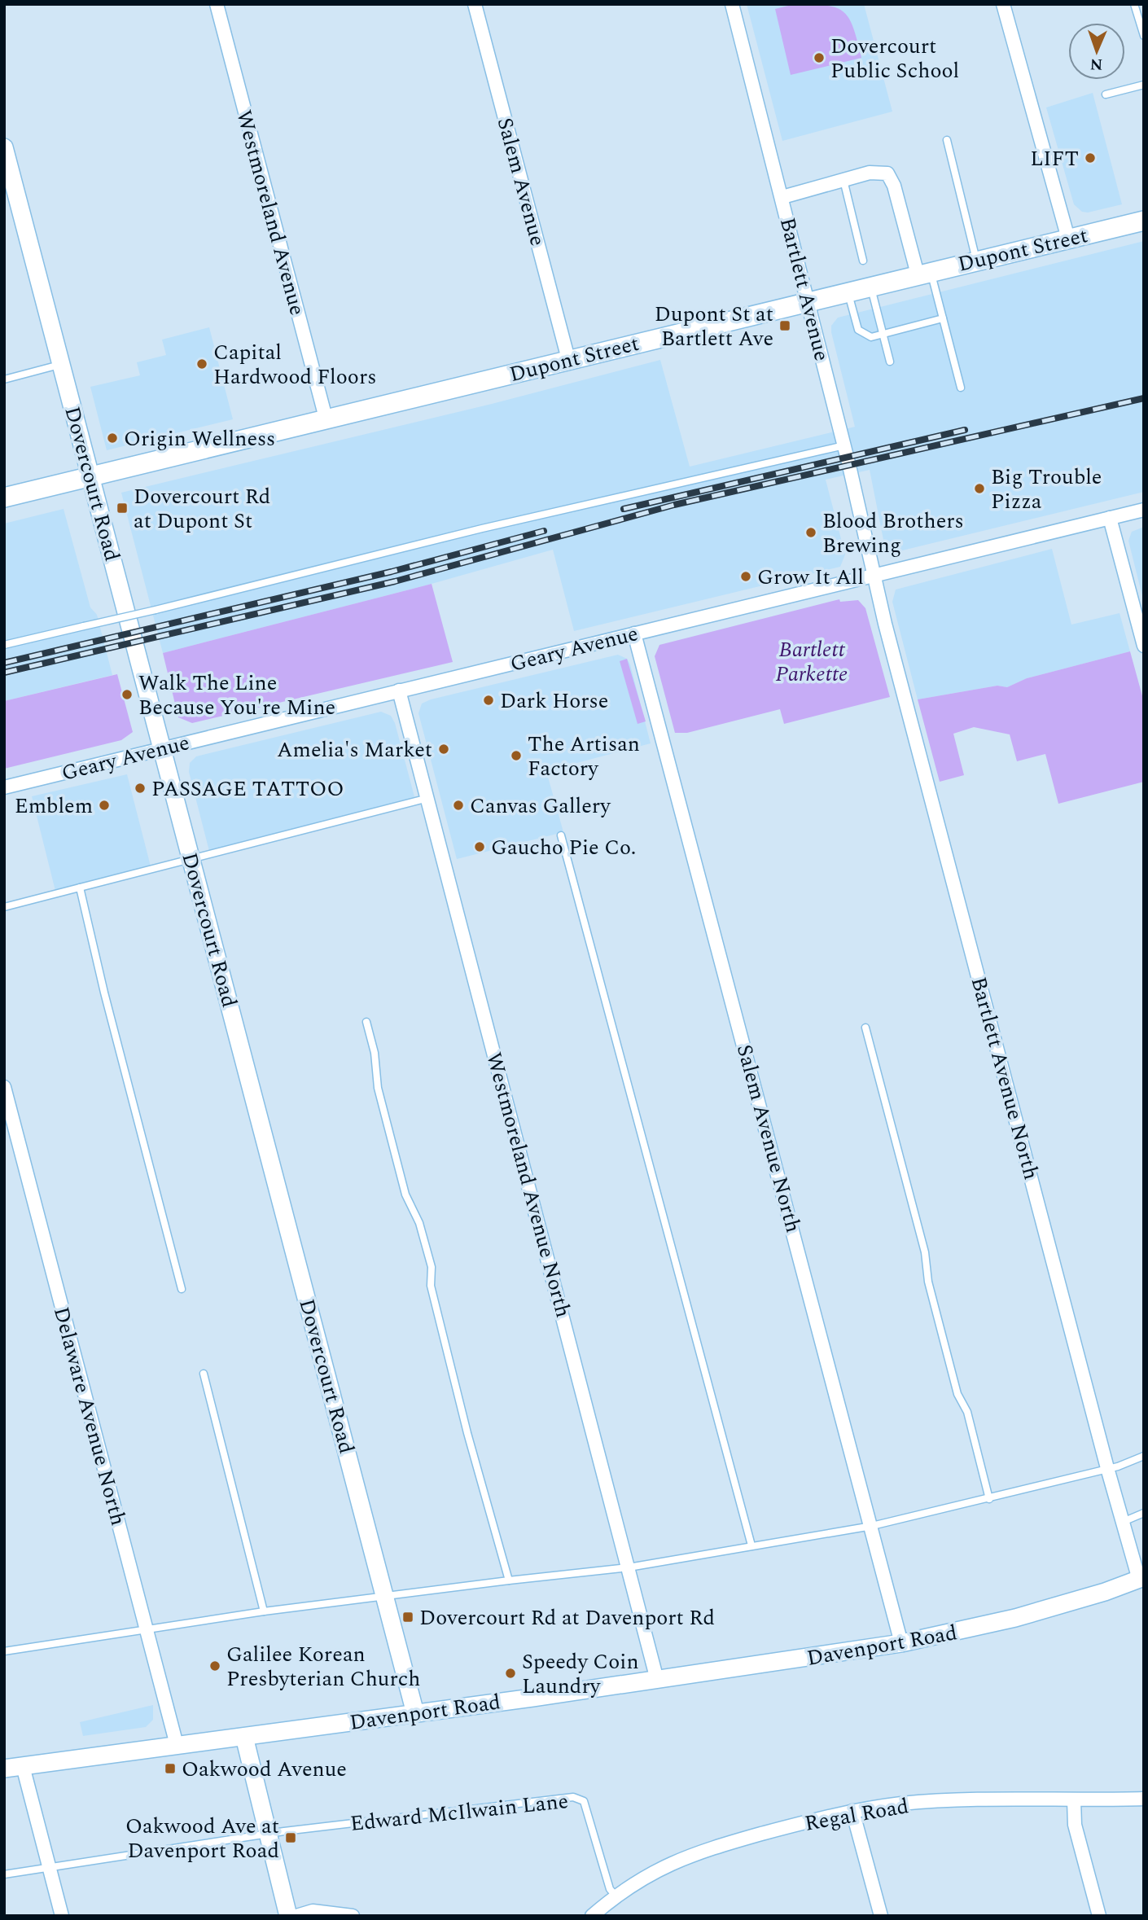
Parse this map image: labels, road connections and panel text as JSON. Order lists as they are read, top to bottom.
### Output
{
  "streets": {
    "main road": ["Dupont Street"],
    "street": [
      "Salem Avenue",
      "Westmoreland Avenue",
      "Bartlett Avenue",
      "Dovercourt Road",
      "Geary Avenue",
      "Bartlett Avenue North",
      "Salem Avenue North",
      "Westmoreland Avenue North",
      "Delaware Avenue North",
      "Davenport Road",
      "Regal Road"
    ],
    "lane": ["Edward McIlwain Lane"]
  },
  "crossings": [
    ["Salem Avenue", "Dupont Street"],
    ["Westmoreland Avenue", "Dupont Street"],
    ["Dupont Street", "Bartlett Avenue"],
    ["Dupont Street", "Dovercourt Road"],
    ["Bartlett Avenue", "Geary Avenue"],
    ["Bartlett Avenue", "Bartlett Avenue North"],
    ["Dovercourt Road", "Geary Avenue"],
    ["Dovercourt Road", "Davenport Road"],
    ["Geary Avenue", "Bartlett Avenue North"],
    ["Geary Avenue", "Salem Avenue North"],
    ["Geary Avenue", "Westmoreland Avenue North"],
    ["Bartlett Avenue North", "Davenport Road"],
    ["Salem Avenue North", "Davenport Road"],
    ["Westmoreland Avenue North", "Davenport Road"],
    ["Delaware Avenue North", "Davenport Road"],
    ["Edward McIlwain Lane", "Regal Road"]
  ],
  "parks": ["Bartlett Parkette"],
  "places": {
    "other": [
      "Dovercourt Public School",
      "LIFT",
      "Capital Hardwood Floors",
      "Origin Wellness",
      "Big Trouble Pizza",
      "Blood Brothers Brewing",
      "Grow It All",
      "Walk The Line Because You're Mine",
      "Dark Horse",
      "Amelia's Market",
      "The Artisan Factory",
      "PASSAGE TATTOO",
      "Emblem",
      "Canvas Gallery",
      "Gaucho Pie Co.",
      "Galilee Korean Presbyterian Church",
      "Speedy Coin Laundry"
    ],
    "transit": [
      "Dupont St at Bartlett Ave",
      "Dovercourt Rd at Dupont St",
      "Dovercourt Rd at Davenport Rd",
      "Oakwood Avenue",
      "Oakwood Ave at Davenport Road"
    ]
  },
  "north": "bottom"
}
